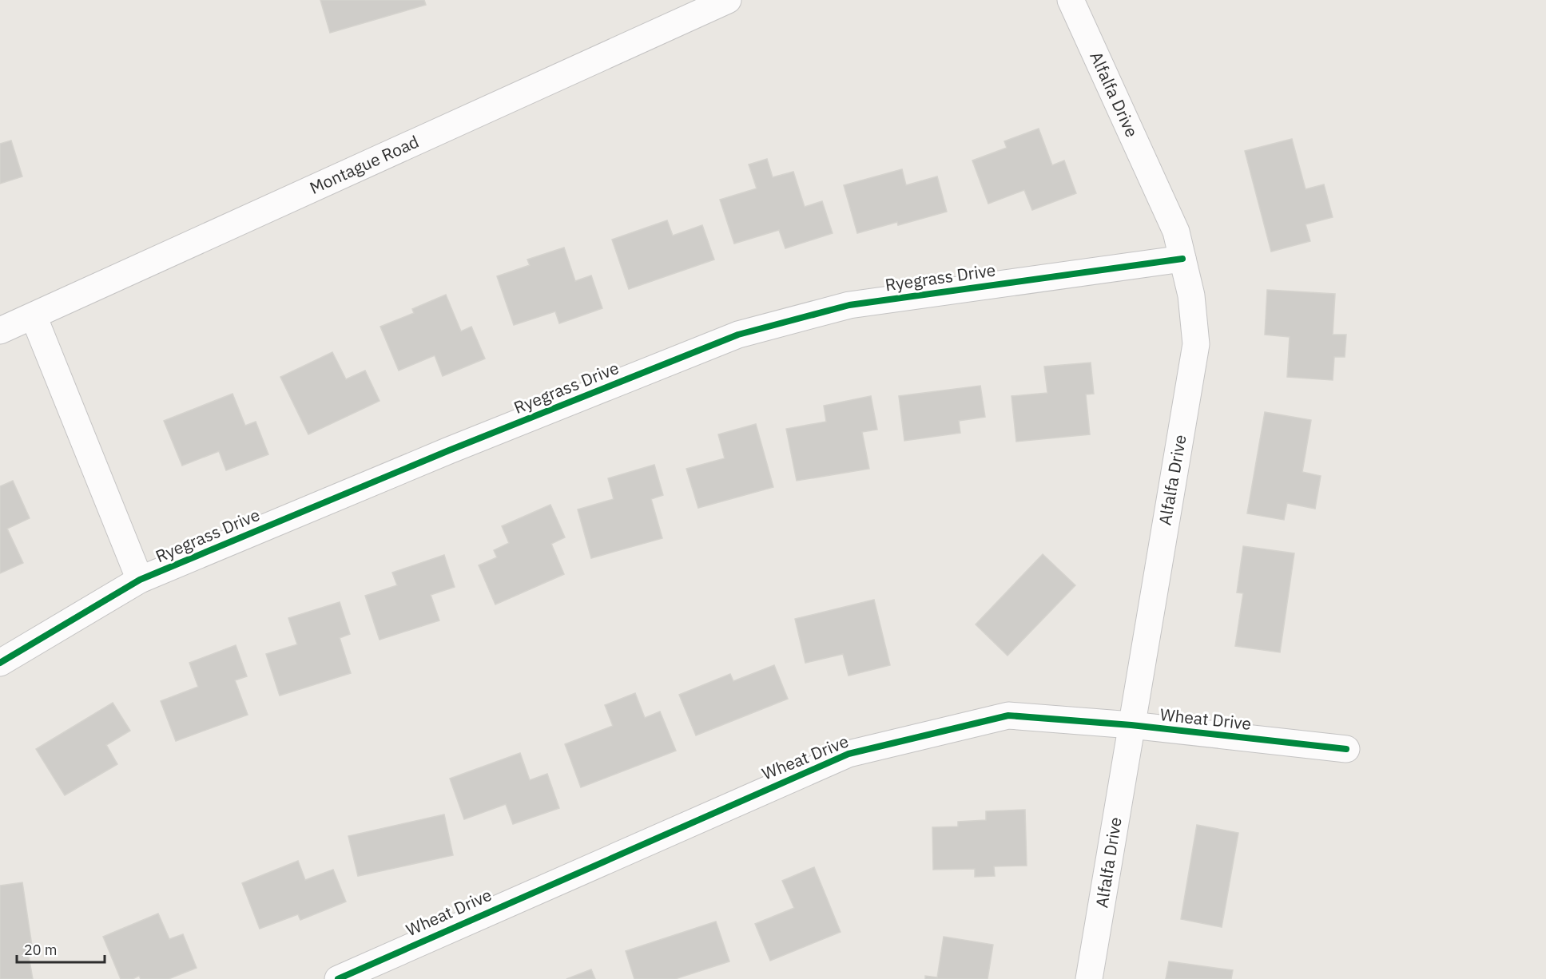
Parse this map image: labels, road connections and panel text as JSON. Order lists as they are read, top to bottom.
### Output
{
  "streets": {
    "street": [
      "Alfalfa Drive",
      "Montague Road",
      "Ryegrass Drive",
      "Wheat Drive"
    ]
  },
  "crossings": [
    ["Alfalfa Drive", "Ryegrass Drive"],
    ["Alfalfa Drive", "Wheat Drive"]
  ],
  "scale_bar": "20 m"
}
